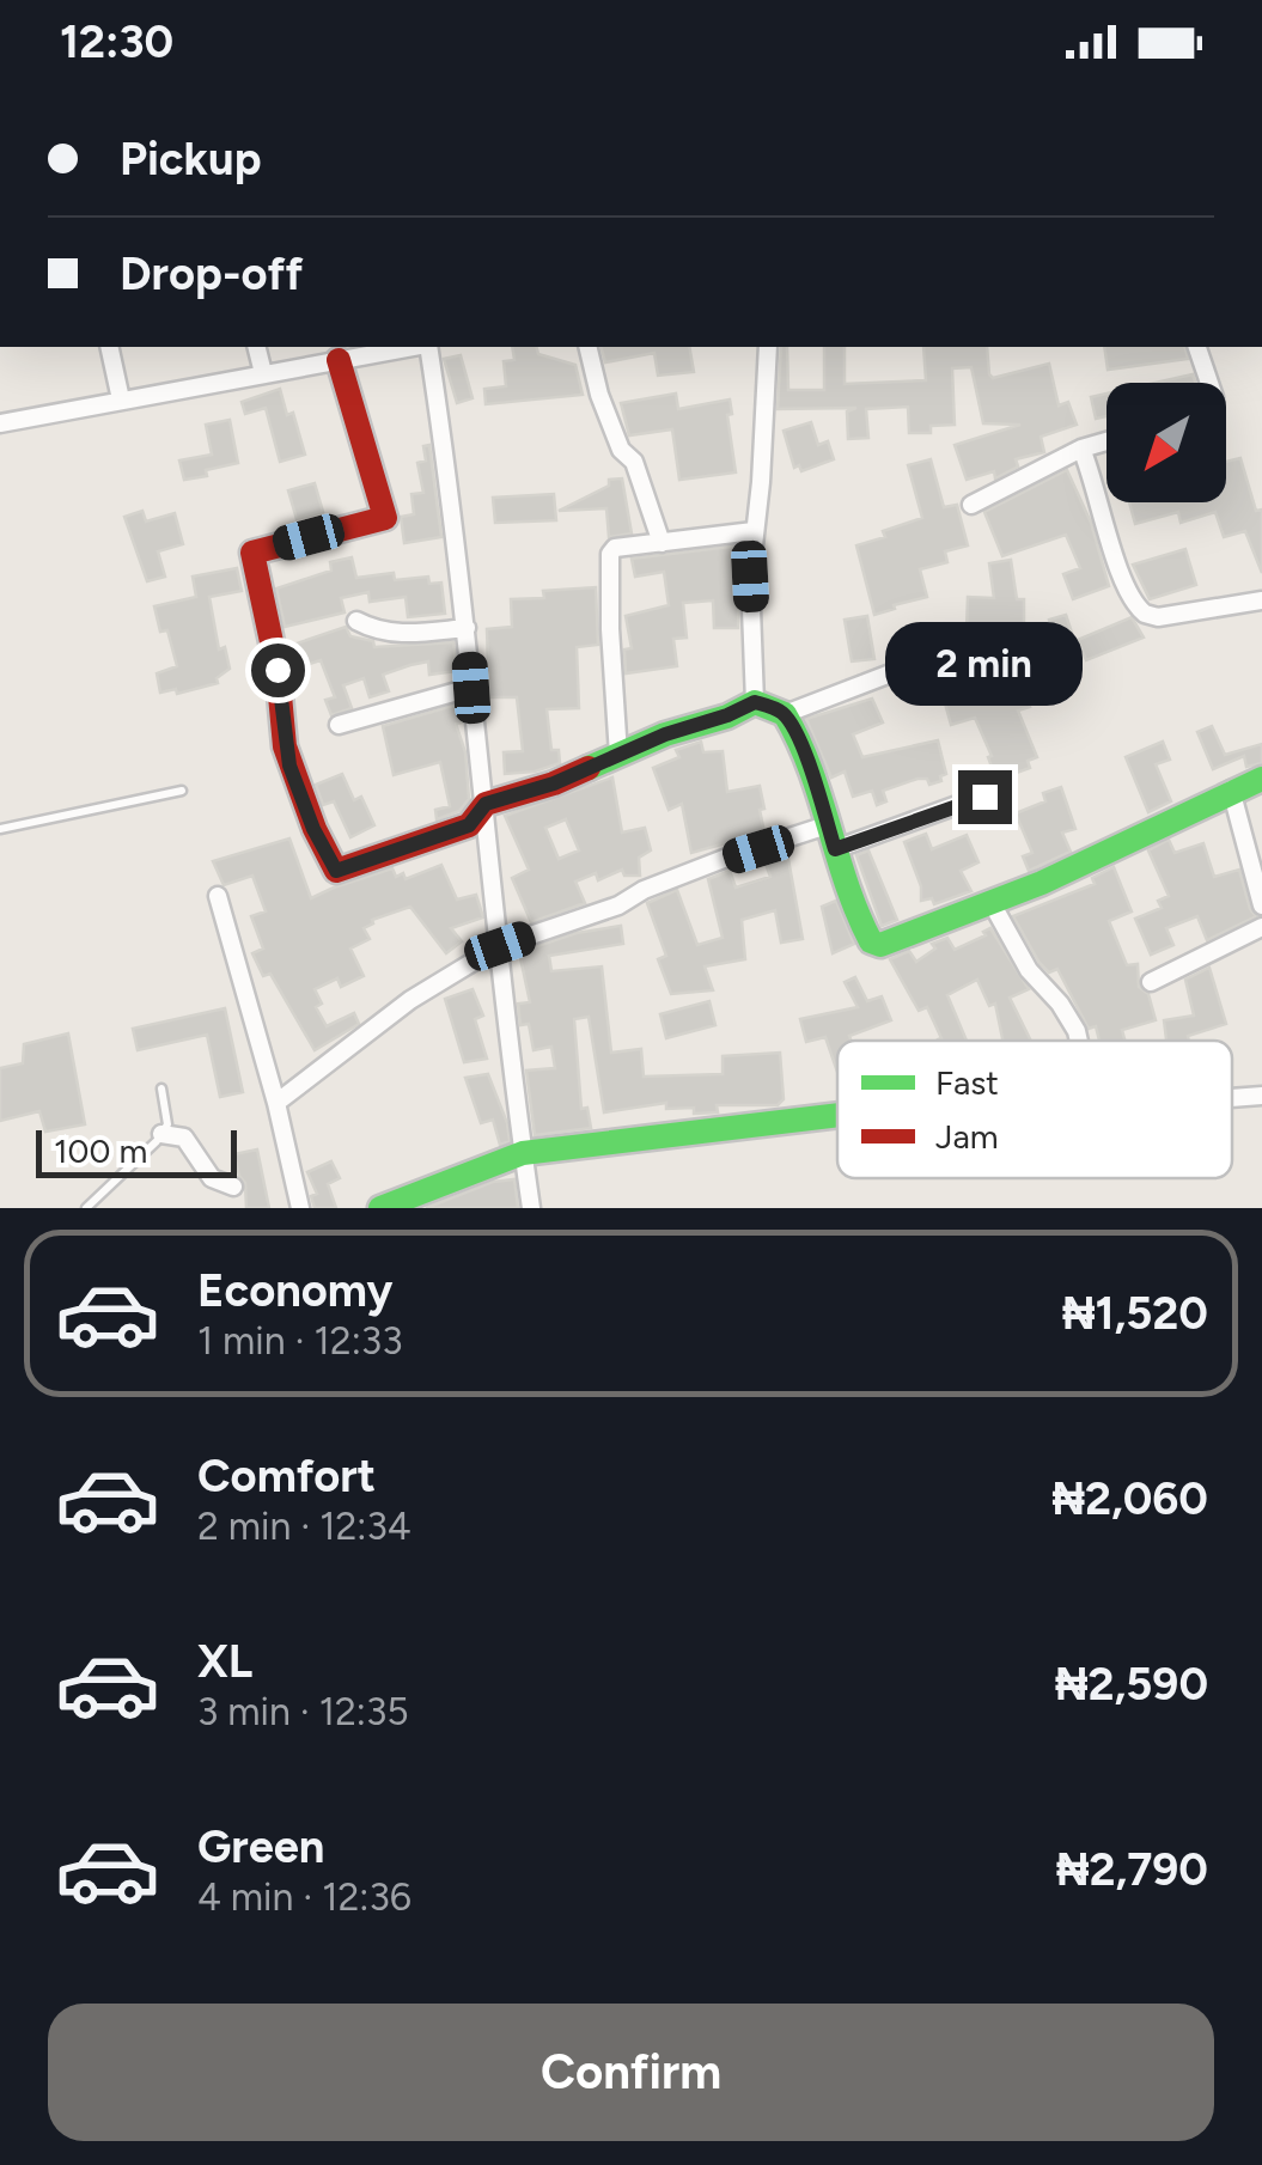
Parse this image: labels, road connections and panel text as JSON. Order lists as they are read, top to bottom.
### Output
{
  "legend": ["Fast", "Jam"],
  "scale_bar": "100 m",
  "north": "bottom left",
  "page": {
    "status": "12:30",
    "banner": ["Pickup", "Drop-off"],
    "bubble": "2 min",
    "scale": "100 m",
    "list": [
      {
        "name": "Economy",
        "note": "1 min · 12:33",
        "value": "₦1,520"
      },
      {
        "name": "Comfort",
        "note": "2 min · 12:34",
        "value": "₦2,060"
      },
      {
        "name": "XL",
        "note": "3 min · 12:35",
        "value": "₦2,590"
      },
      {
        "name": "Green",
        "note": "4 min · 12:36",
        "value": "₦2,790"
      }
    ],
    "buttons": "Confirm"
  }
}
